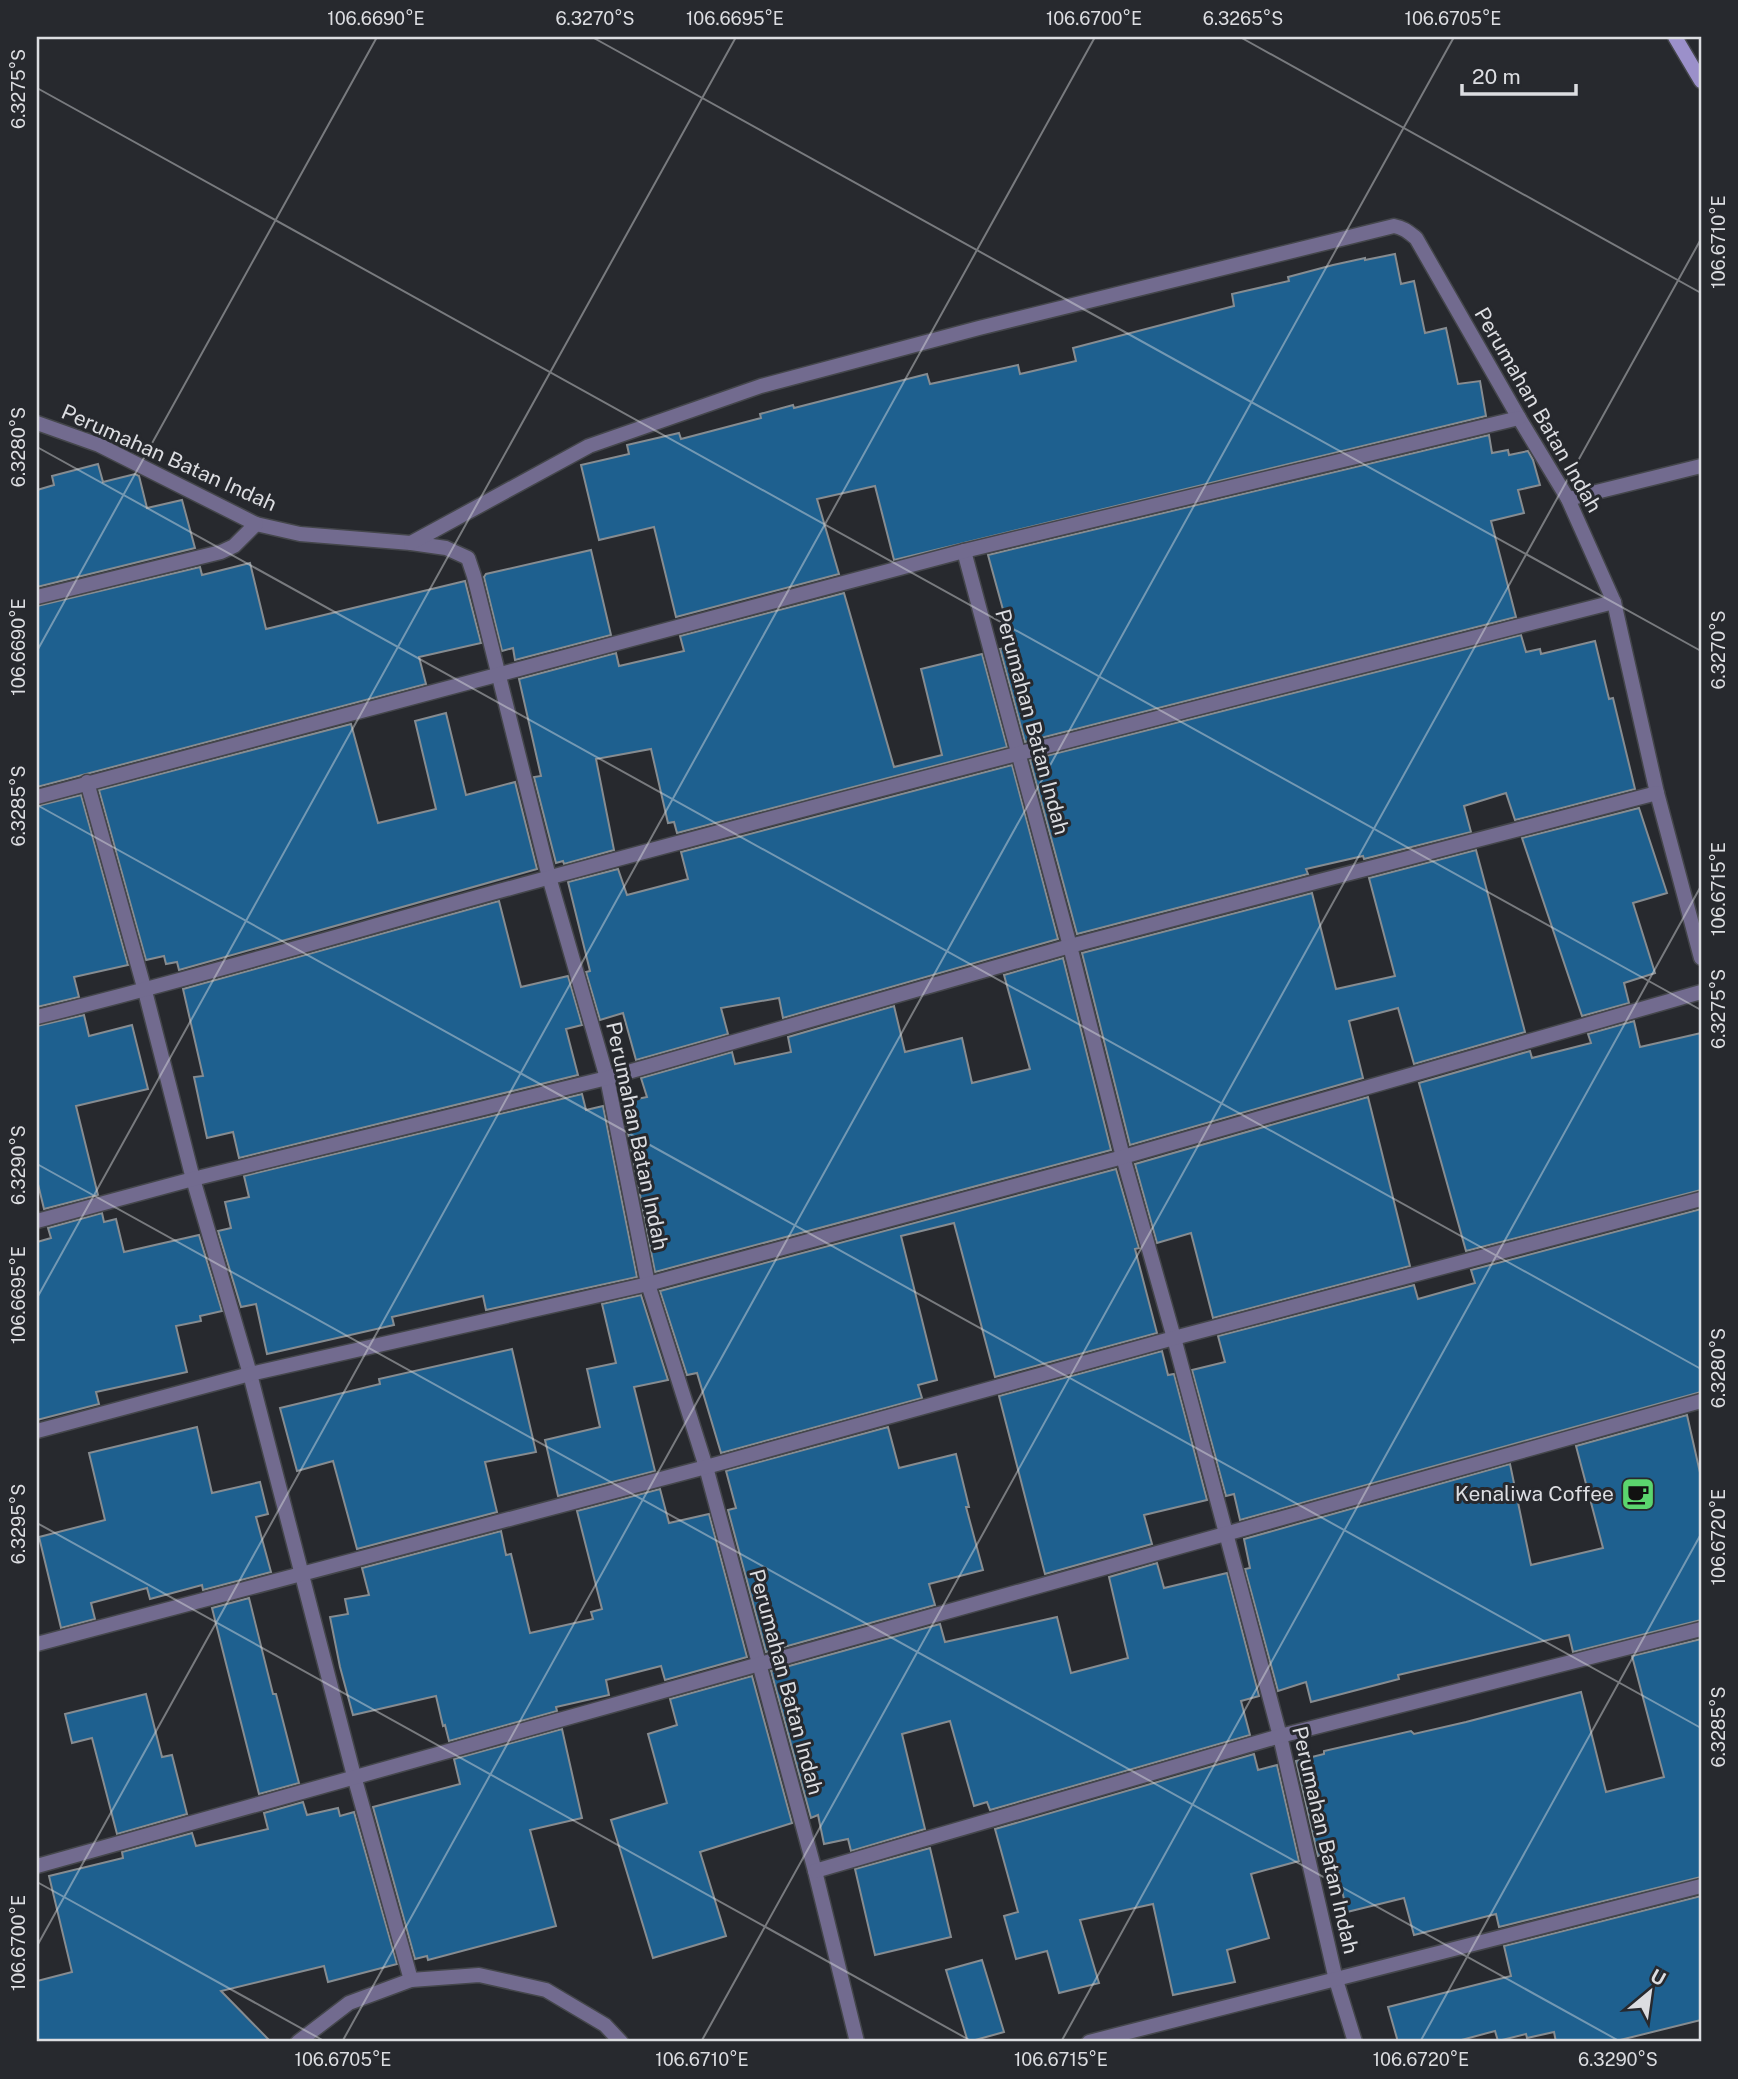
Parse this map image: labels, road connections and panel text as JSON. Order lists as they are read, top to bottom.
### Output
{
  "streets": {
    "street": ["Perumahan Batan Indah"]
  },
  "places": {
    "cafe": ["Kenaliwa Coffee"]
  },
  "scale_bar": "20 m",
  "north": "top right",
  "coordinates": [
    "106.6690°E",
    "6.3270°S",
    "106.6695°E",
    "106.6700°E",
    "6.3265°S",
    "106.6705°E",
    "6.3275°S",
    "106.6710°E",
    "6.3280°S",
    "6.3285°S",
    "106.6715°E",
    "6.3290°S",
    "6.3295°S",
    "106.6720°E"
  ]
}
